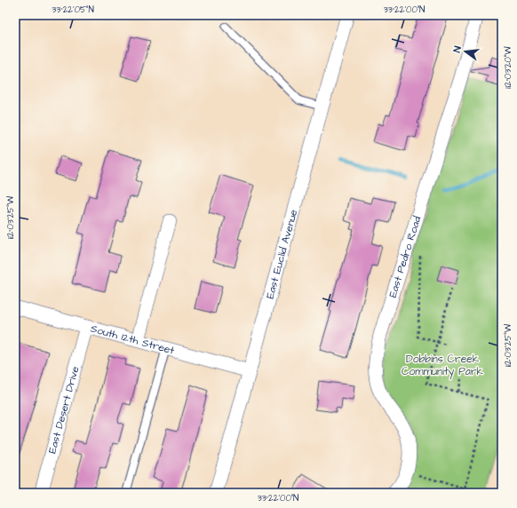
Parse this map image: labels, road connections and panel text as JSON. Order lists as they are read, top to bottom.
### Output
{
  "streets": {
    "street": [
      "East Euclid Avenue",
      "East Pedro Road",
      "South 12th Street",
      "East Desert Drive"
    ]
  },
  "crossings": [
    ["East Euclid Avenue", "South 12th Street"],
    ["South 12th Street", "East Desert Drive"]
  ],
  "parks": ["Dobbins Creek Community Park"],
  "north": "left",
  "coordinates": [
    "33°22'05\"N",
    "33°22'00\"N",
    "112°03'20\"W",
    "112°03'25\"W"
  ]
}
